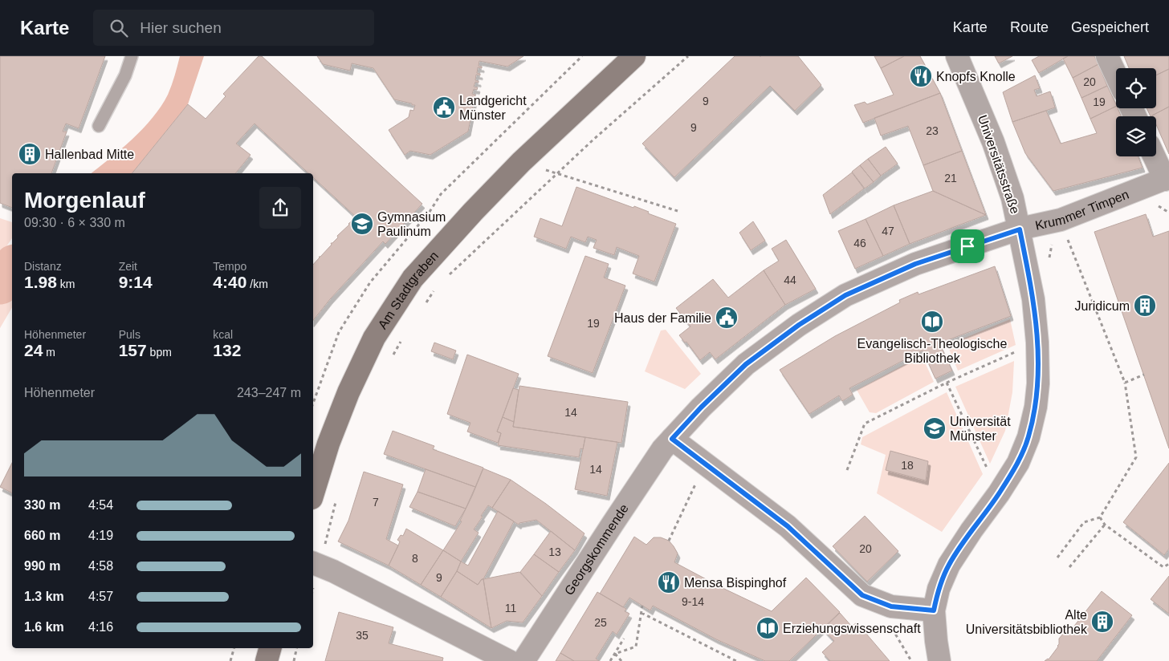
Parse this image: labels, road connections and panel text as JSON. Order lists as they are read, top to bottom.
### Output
{
  "streets": {
    "main road": ["Am Stadtgraben"],
    "street": ["Universitätsstraße", "Krummer Timpen", "Georgskommende"]
  },
  "crossings": [
    ["Universitätsstraße", "Krummer Timpen"],
    ["Krummer Timpen", "Georgskommende"]
  ],
  "places": {
    "restaurant": ["Knopfs Knolle", "Mensa Bispinghof"],
    "public building": ["Landgericht Münster", "Haus der Familie"],
    "building": ["Hallenbad Mitte", "Juridicum", "Alte Universitätsbibliothek"],
    "school or university": ["Gymnasium Paulinum", "Universität Münster"],
    "library": ["Evangelisch-Theologische Bibliothek", "Erziehungswissenschaft"]
  },
  "house_numbers": [
    "20",
    "9",
    "19",
    "9",
    "23",
    "21",
    "47",
    "46",
    "44",
    "19",
    "14",
    "18",
    "14",
    "7",
    "20",
    "13",
    "8",
    "9",
    "9-14",
    "11",
    "25",
    "35"
  ],
  "page": {
    "header": "Karte",
    "search": "Hier suchen",
    "nav": ["Karte", "Route", "Gespeichert"],
    "heading": ["Morgenlauf", "09:30 · 6 × 330 m"],
    "stats": [
      ["Distanz", "1.98 km"],
      ["Zeit", "9:14"],
      ["Tempo", "4:40 /km"],
      ["Höhenmeter", "24 m"],
      ["Puls", "157 bpm"],
      ["kcal", "132"]
    ],
    "chart": ["Höhenmeter", "243–247 m"],
    "list": [
      {
        "name": "330 m",
        "note": "4:54"
      },
      {
        "name": "660 m",
        "note": "4:19"
      },
      {
        "name": "990 m",
        "note": "4:58"
      },
      {
        "name": "1.3 km",
        "note": "4:57"
      },
      {
        "name": "1.6 km",
        "note": "4:16"
      }
    ]
  }
}
